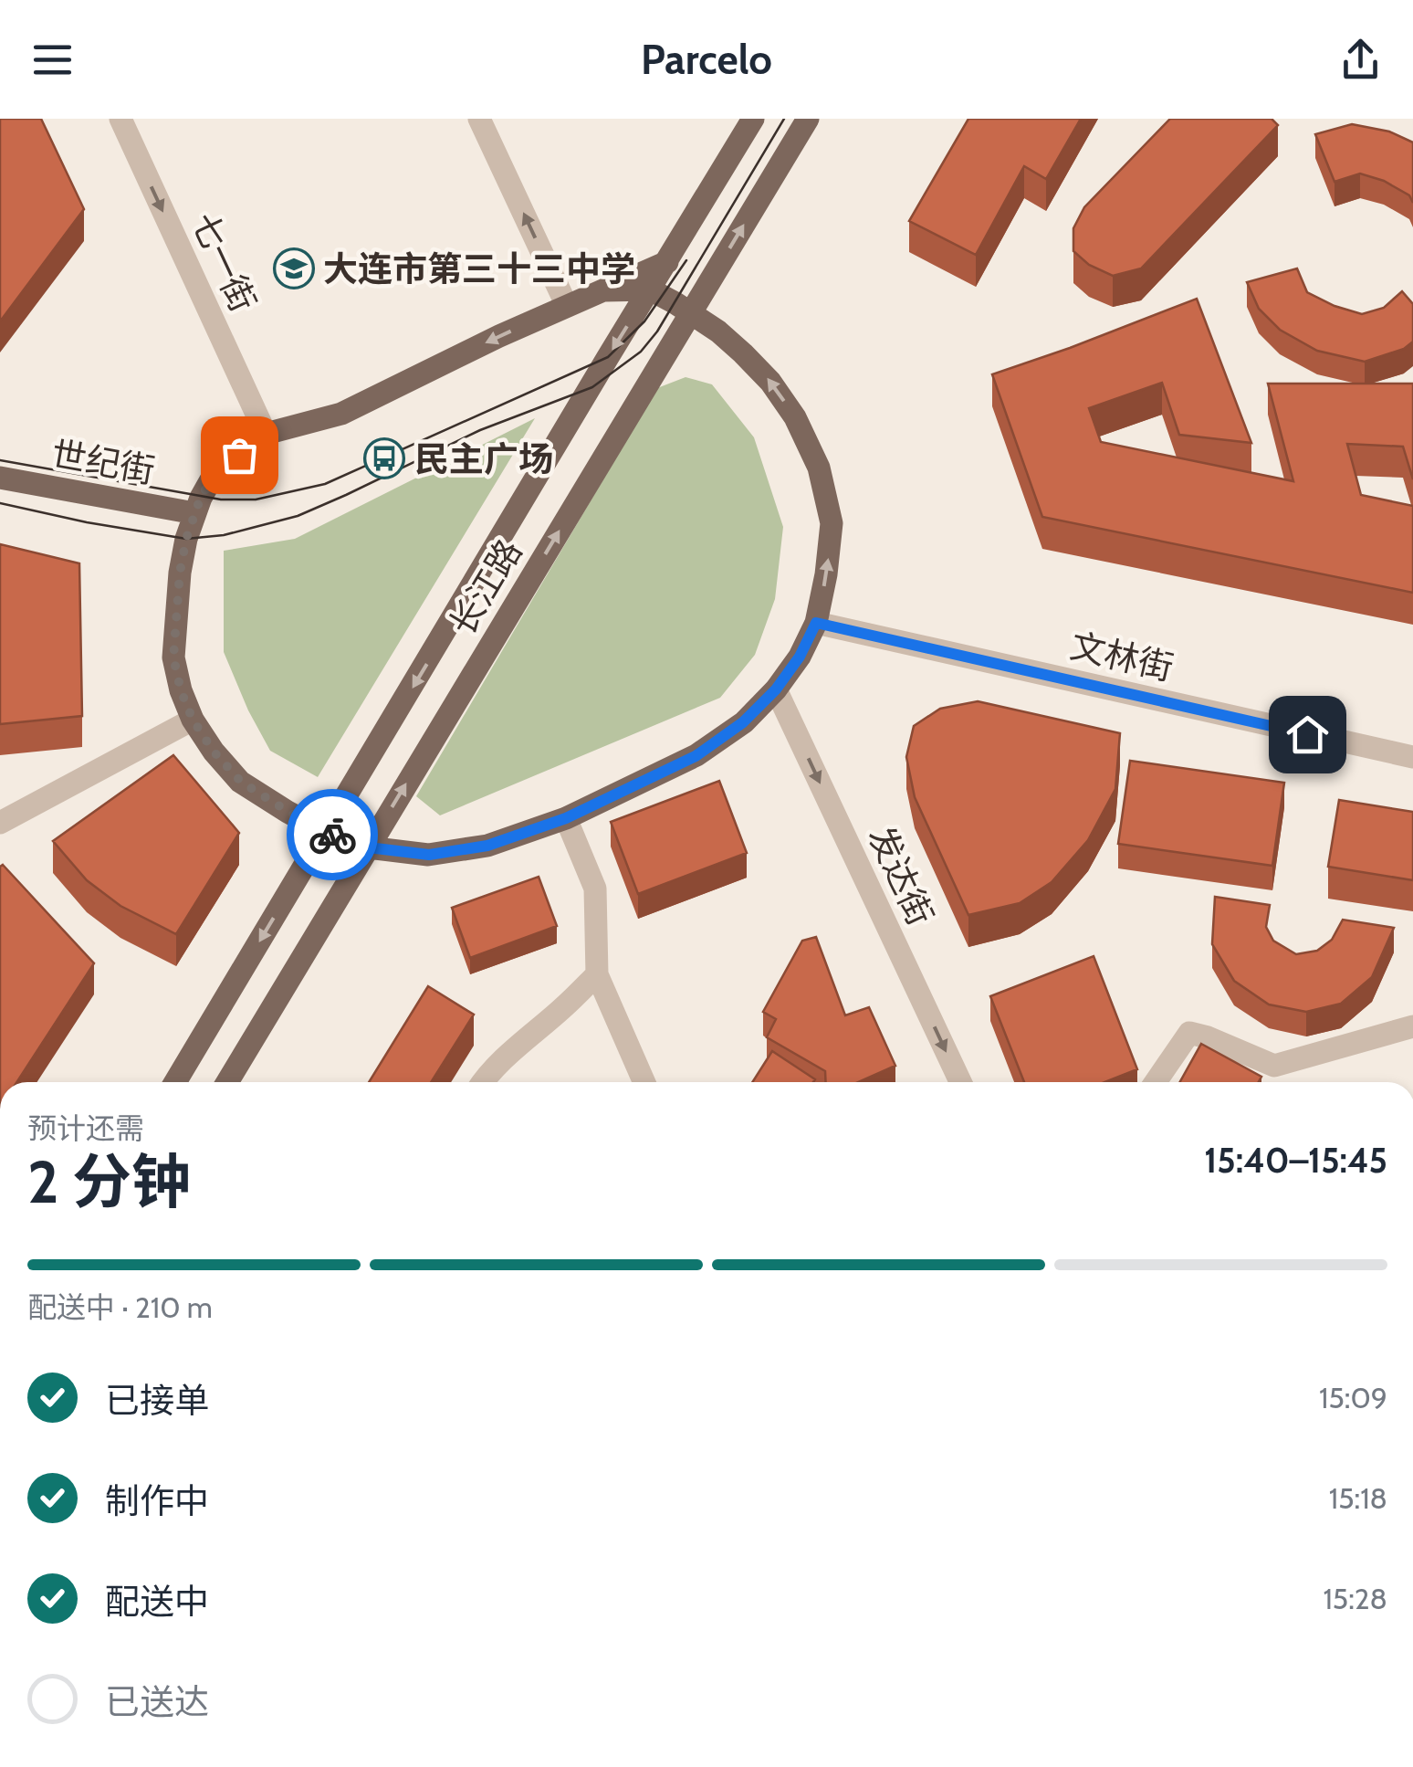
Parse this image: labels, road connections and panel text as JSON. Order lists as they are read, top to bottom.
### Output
{
  "streets": {
    "main road": ["世纪街", "长江路"],
    "street": ["七一街", "文林街", "发达街"]
  },
  "one_way": ["七一街", "发达街"],
  "places": {
    "school or university": ["大连市第三十三中学"],
    "bus stop": ["民主广场"]
  },
  "page": {
    "header": "Parcelo",
    "heading": ["2 分钟", "预计还需", "15:40–15:45"],
    "bar": "配送中 · 210 m",
    "list": [
      ["已接单", "15:09"],
      ["制作中", "15:18"],
      ["配送中", "15:28"],
      "已送达"
    ]
  }
}
